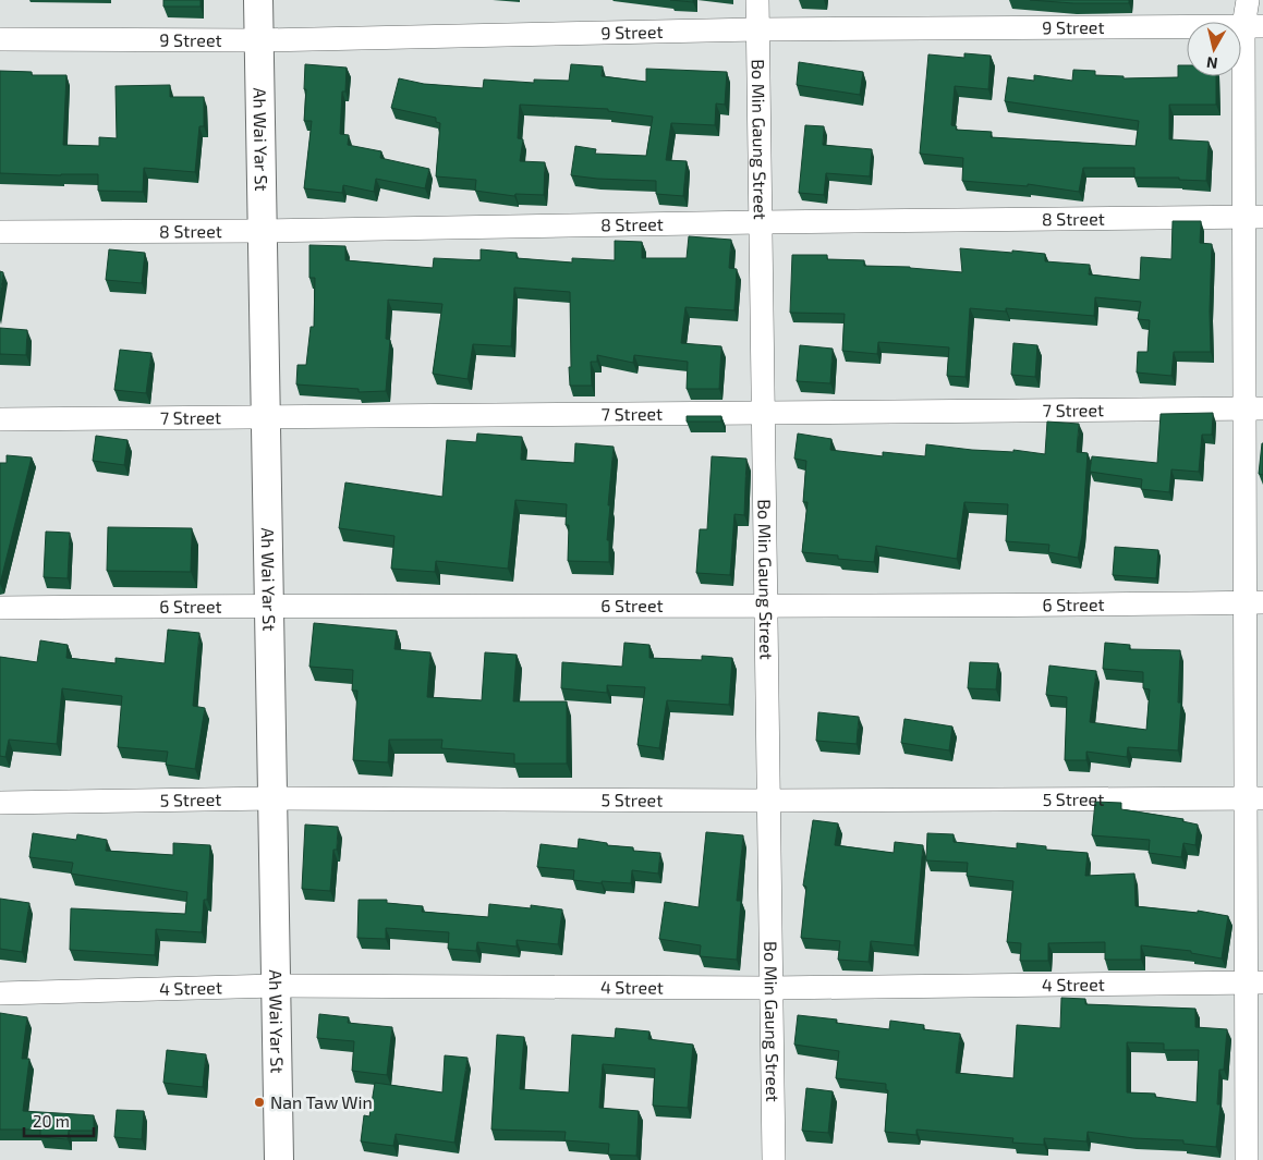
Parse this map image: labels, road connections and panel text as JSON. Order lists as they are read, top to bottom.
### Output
{
  "streets": {
    "street": [
      "9 Street",
      "Ah Wai Yar St",
      "Bo Min Gaung Street",
      "8 Street",
      "7 Street",
      "6 Street",
      "5 Street",
      "4 Street"
    ]
  },
  "crossings": [
    ["9 Street", "Ah Wai Yar St"],
    ["9 Street", "Bo Min Gaung Street"],
    ["Ah Wai Yar St", "8 Street"],
    ["Ah Wai Yar St", "7 Street"],
    ["Ah Wai Yar St", "6 Street"],
    ["Ah Wai Yar St", "5 Street"],
    ["Ah Wai Yar St", "4 Street"],
    ["Bo Min Gaung Street", "8 Street"],
    ["Bo Min Gaung Street", "7 Street"],
    ["Bo Min Gaung Street", "6 Street"],
    ["Bo Min Gaung Street", "5 Street"],
    ["Bo Min Gaung Street", "4 Street"]
  ],
  "places": ["Nan Taw Win"],
  "scale_bar": "20 m",
  "north": "bottom"
}
